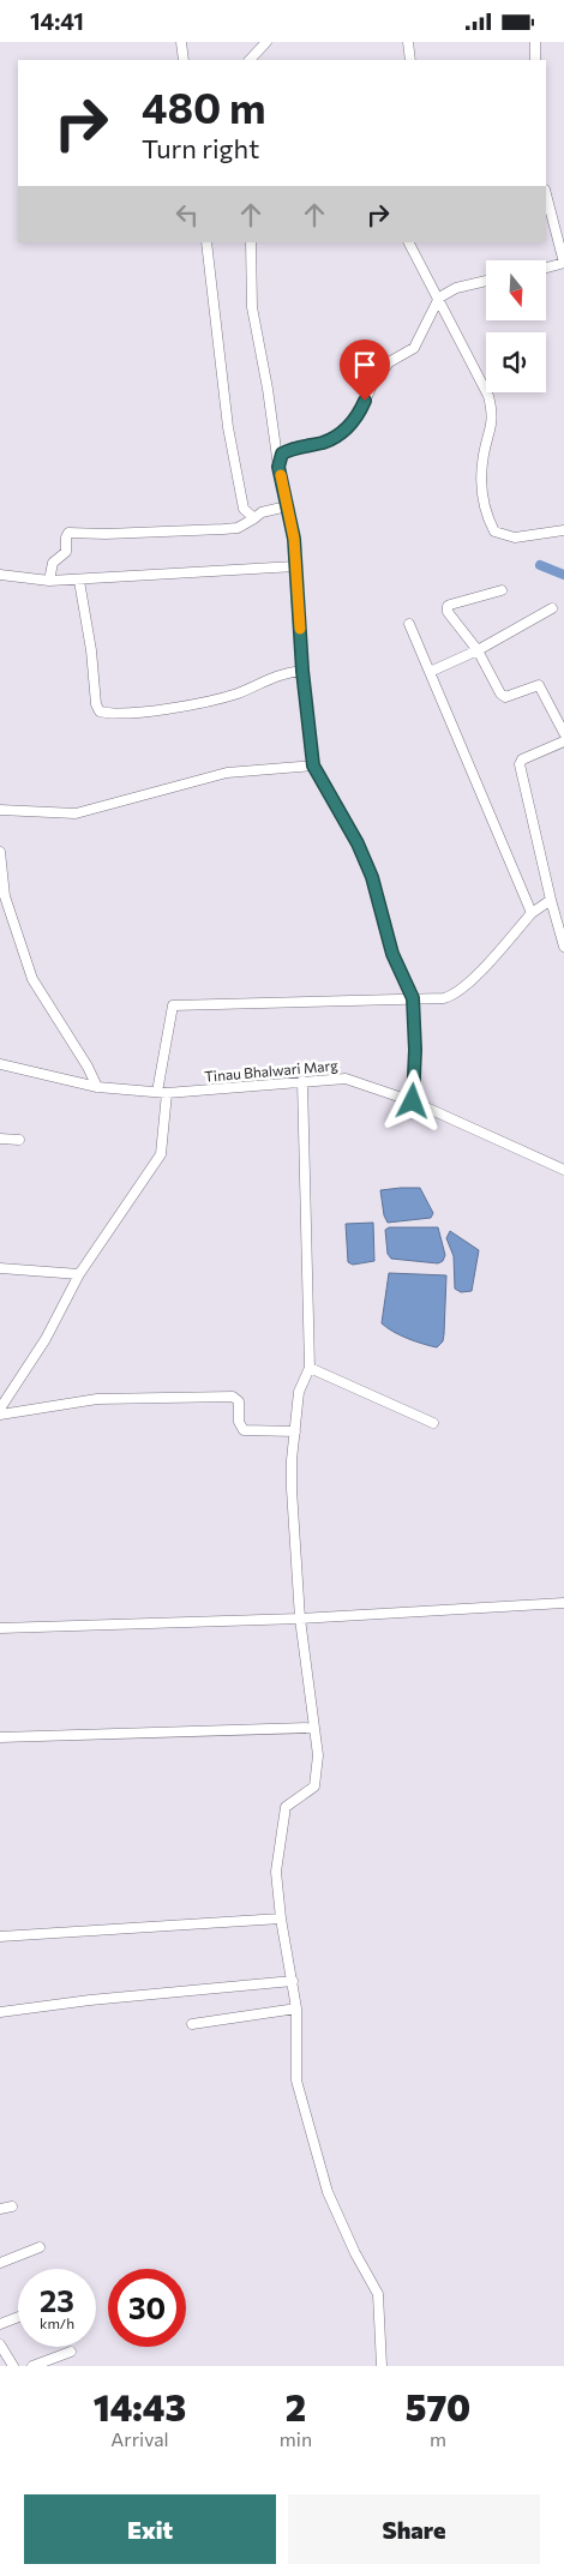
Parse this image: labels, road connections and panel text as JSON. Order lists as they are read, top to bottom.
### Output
{
  "streets": {
    "street": ["Tinau Bhalwari Marg"]
  },
  "north": "bottom",
  "page": {
    "status": "14:41",
    "turn": ["480 m", "Turn right"],
    "speed": "23 km/h",
    "limit": "30",
    "eta": [
      "14:43",
      "Arrival",
      "2",
      "min",
      "570",
      "m"
    ],
    "buttons": ["Exit", "Share"]
  }
}
